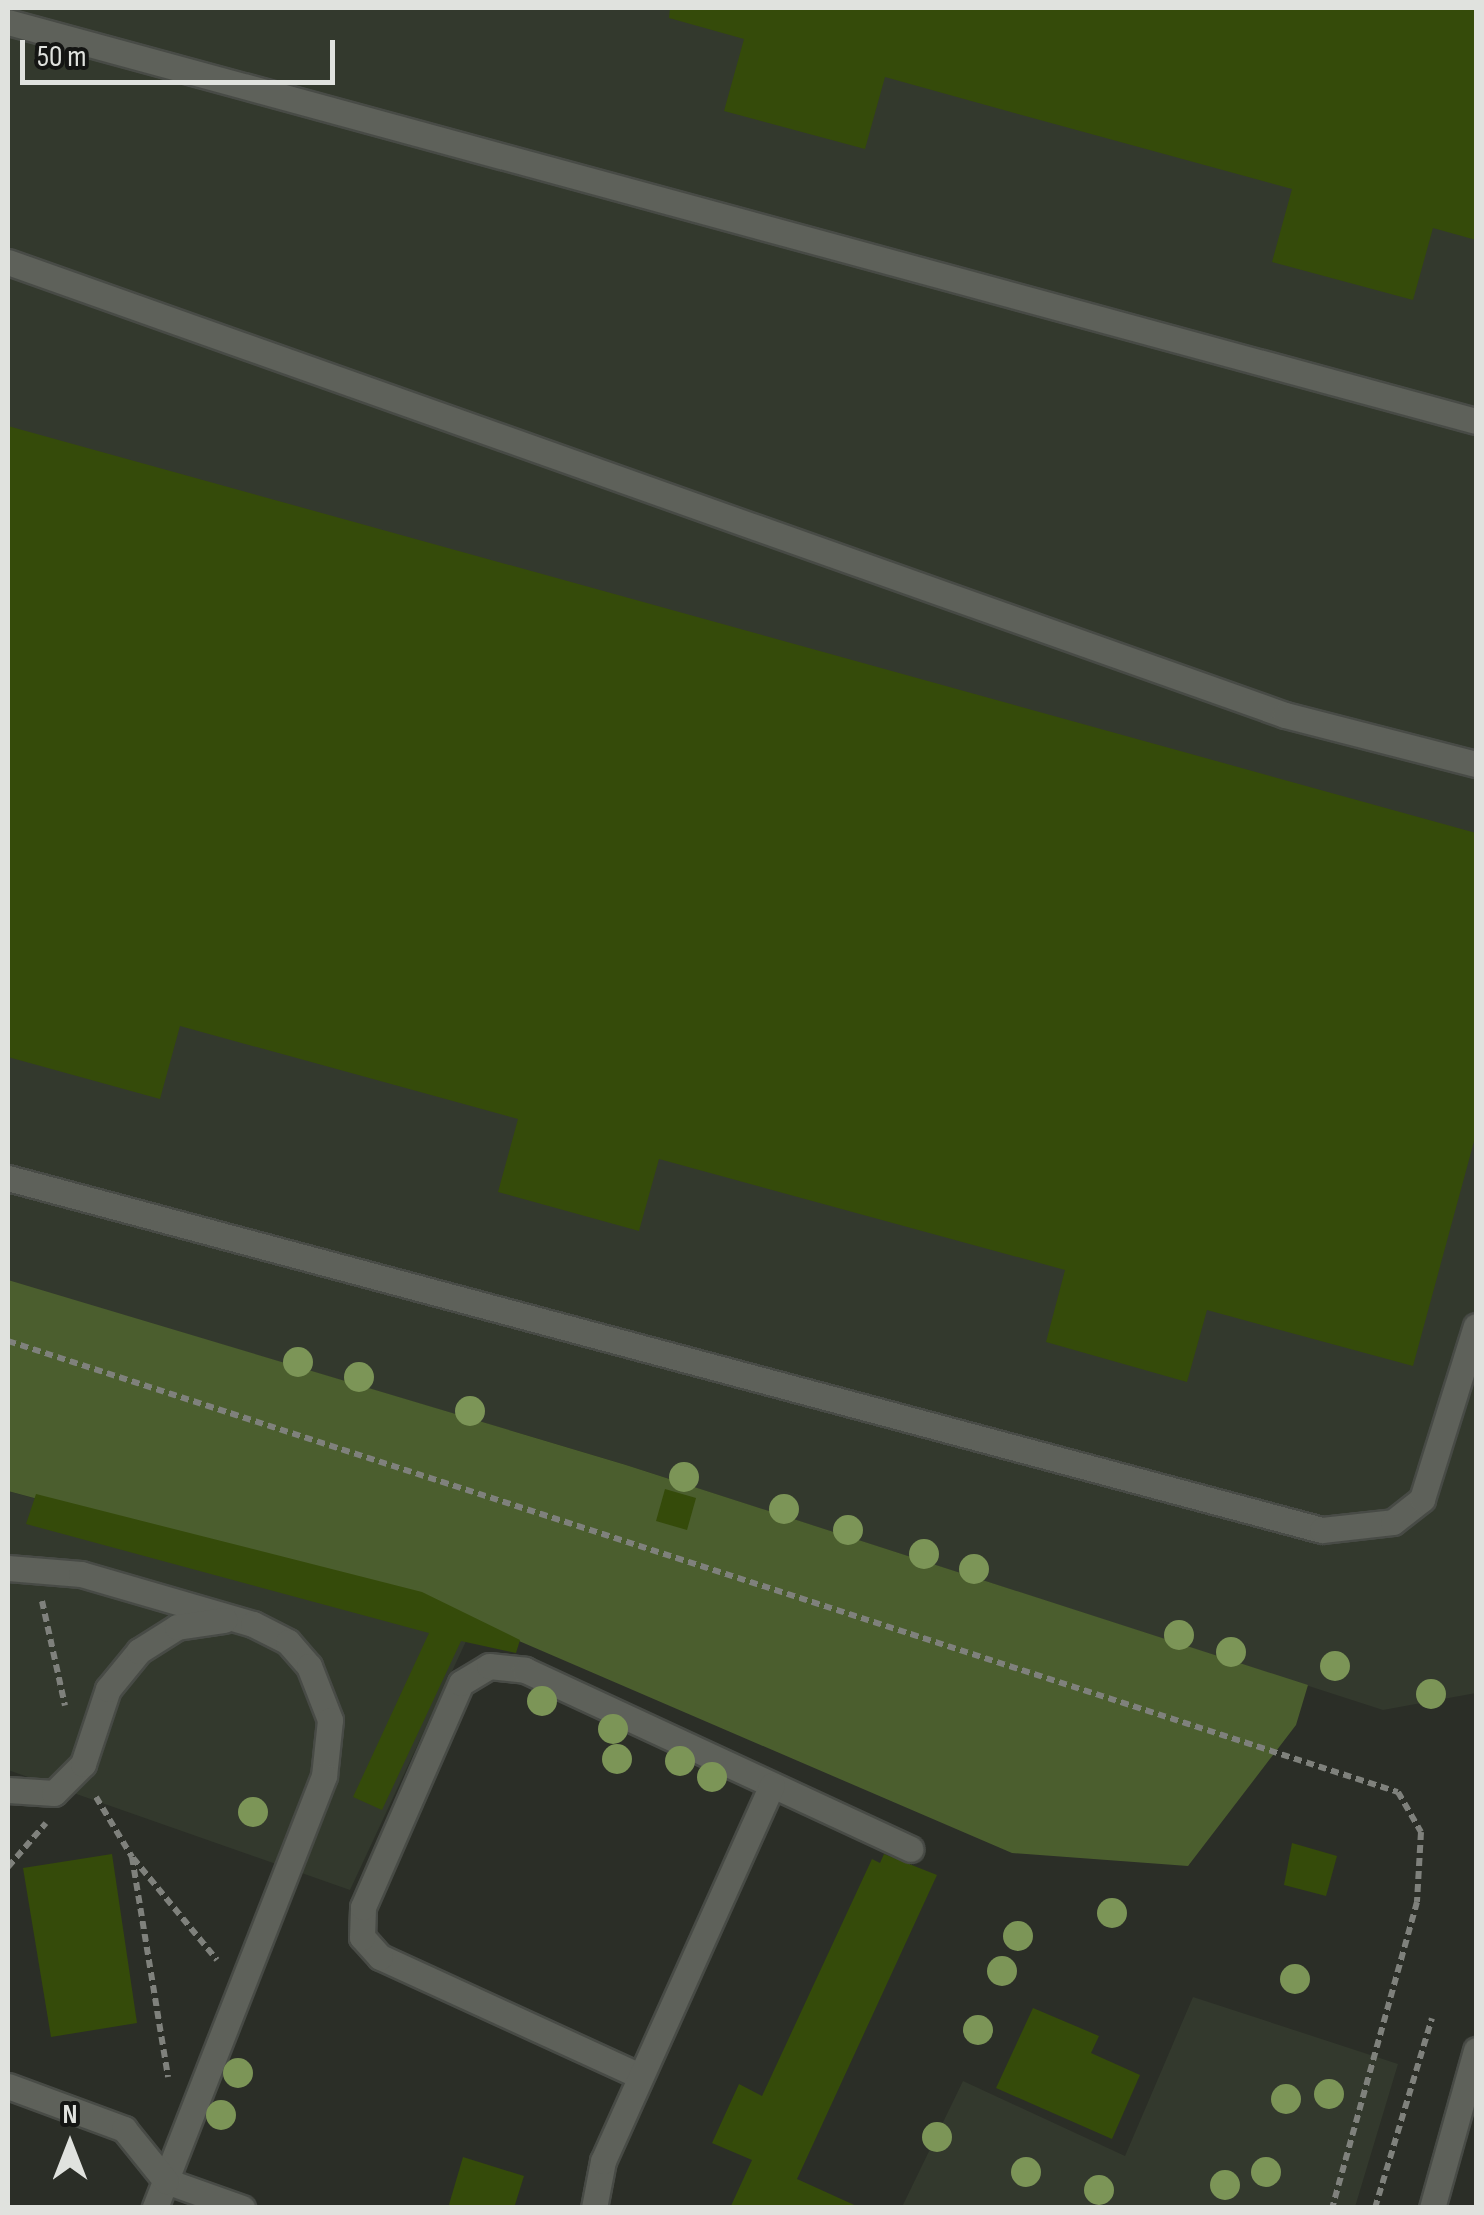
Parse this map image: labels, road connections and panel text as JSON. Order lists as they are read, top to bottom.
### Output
{
  "scale_bar": "50 m",
  "north": "top"
}
